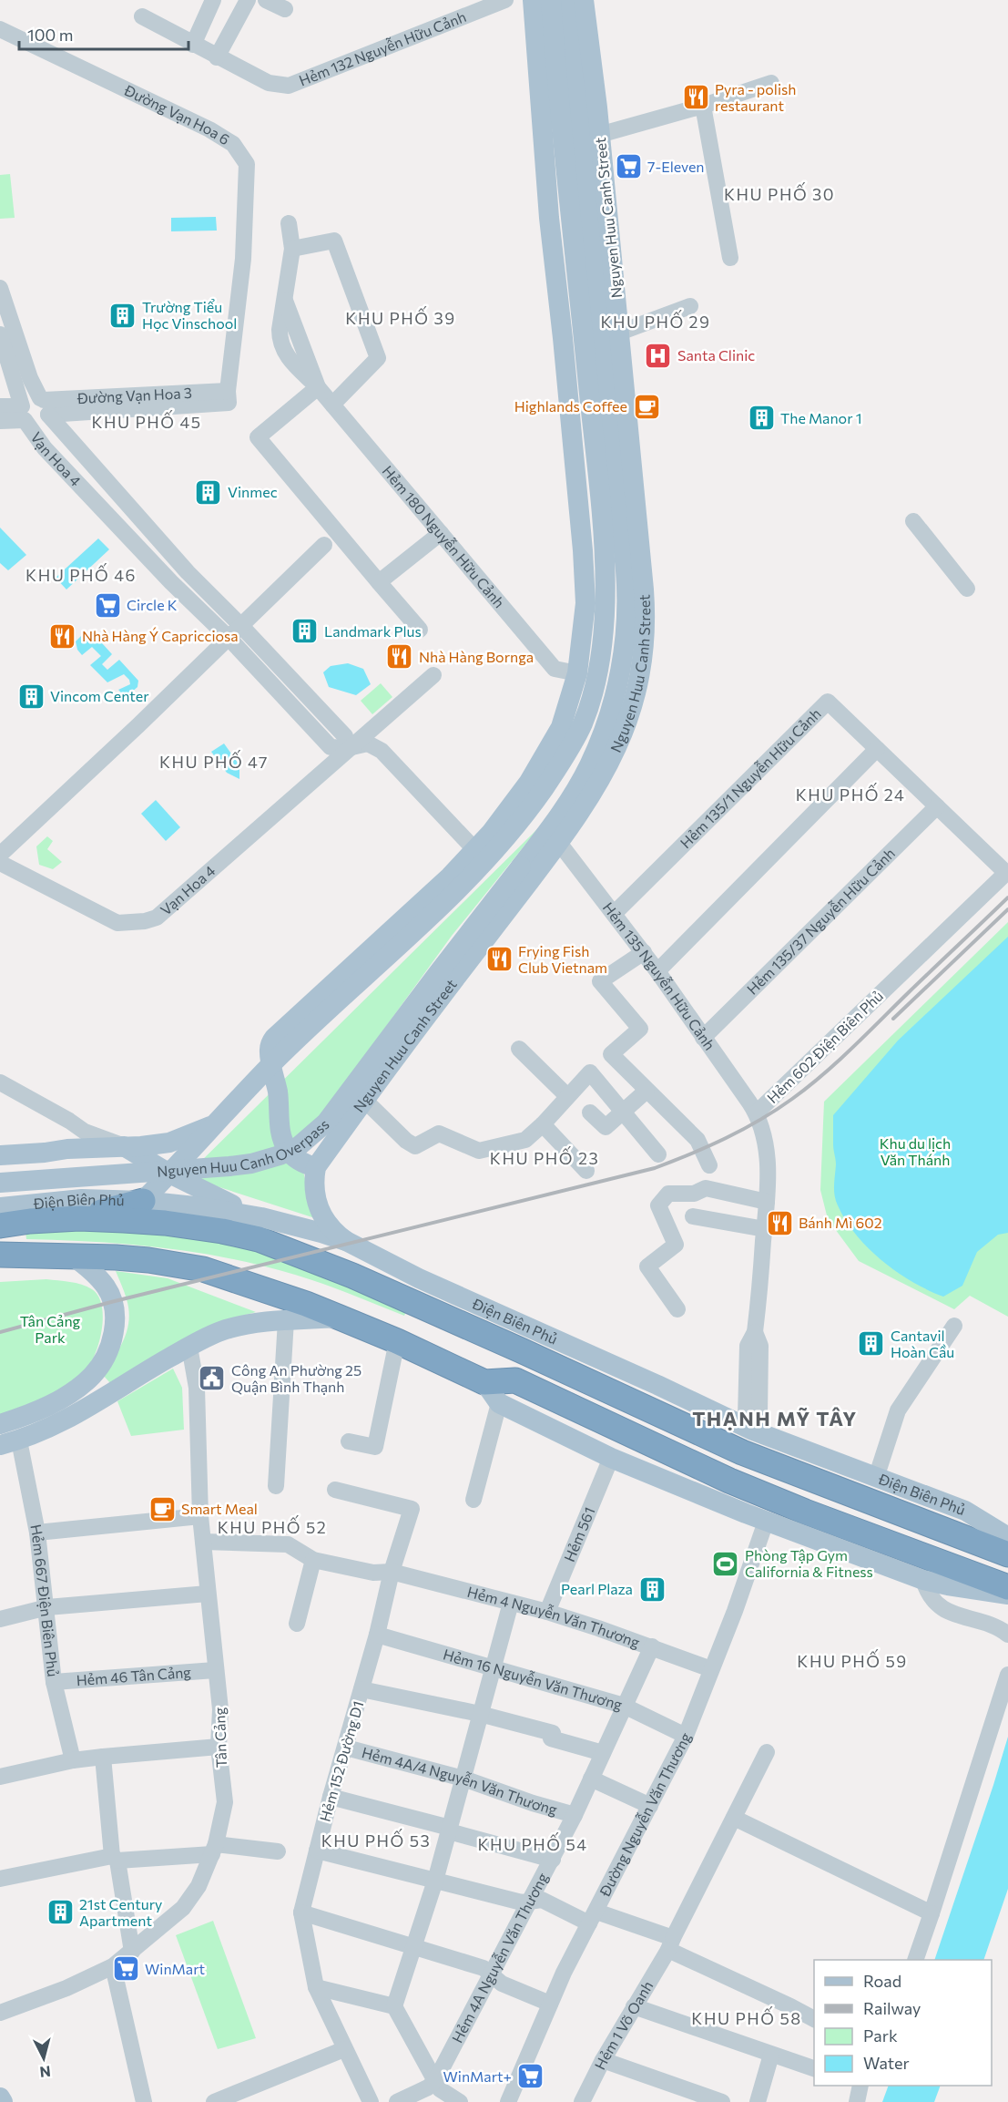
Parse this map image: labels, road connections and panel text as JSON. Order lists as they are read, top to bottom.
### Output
{
  "streets": {
    "highway": ["Điện Biên Phủ"],
    "main road": ["Nguyen Huu Canh Street", "Nguyen Huu Canh Overpass"],
    "street": [
      "Hẻm 132 Nguyễn Hữu Cảnh",
      "Đường Vạn Hoa 6",
      "Đường Vạn Hoa 3",
      "Vạn Hoa 4",
      "Hẻm 180 Nguyễn Hữu Cảnh",
      "Hẻm 135/1 Nguyễn Hữu Cảnh",
      "Hẻm 135/37 Nguyễn Hữu Cảnh",
      "Hẻm 135 Nguyễn Hữu Cảnh",
      "Hẻm 602 Điện Biên Phủ",
      "Hẻm 561",
      "Hẻm 667 Điện Biên Phủ",
      "Hẻm 4 Nguyễn Văn Thương",
      "Hẻm 46 Tân Cảng",
      "Hẻm 16 Nguyễn Văn Thương",
      "Tân Cảng",
      "Hẻm 152 Đường D1",
      "Hẻm 4A/4 Nguyễn Văn Thương",
      "Đường Nguyễn Văn Thương",
      "Hẻm 4A Nguyễn Văn Thương",
      "Hẻm 1 Võ Oanh"
    ]
  },
  "crossings": [
    ["Đường Vạn Hoa 6", "Đường Vạn Hoa 3"],
    ["Nguyen Huu Canh Street", "Hẻm 180 Nguyễn Hữu Cảnh"],
    ["Nguyen Huu Canh Street", "Hẻm 135 Nguyễn Hữu Cảnh"],
    ["Nguyen Huu Canh Street", "Nguyen Huu Canh Overpass"],
    ["Đường Vạn Hoa 3", "Vạn Hoa 4"],
    ["Hẻm 135/1 Nguyễn Hữu Cảnh", "Hẻm 135/37 Nguyễn Hữu Cảnh"],
    ["Hẻm 135/1 Nguyễn Hữu Cảnh", "Hẻm 135 Nguyễn Hữu Cảnh"],
    ["Hẻm 135/1 Nguyễn Hữu Cảnh", "Hẻm 602 Điện Biên Phủ"],
    ["Hẻm 135/37 Nguyễn Hữu Cảnh", "Hẻm 135 Nguyễn Hữu Cảnh"],
    ["Hẻm 135 Nguyễn Hữu Cảnh", "Hẻm 602 Điện Biên Phủ"],
    ["Hẻm 602 Điện Biên Phủ", "Điện Biên Phủ"],
    ["Hẻm 561", "Hẻm 4 Nguyễn Văn Thương"],
    ["Hẻm 667 Điện Biên Phủ", "Hẻm 46 Tân Cảng"],
    ["Hẻm 4 Nguyễn Văn Thương", "Tân Cảng"],
    ["Hẻm 4 Nguyễn Văn Thương", "Hẻm 152 Đường D1"],
    ["Hẻm 4 Nguyễn Văn Thương", "Đường Nguyễn Văn Thương"],
    ["Hẻm 4 Nguyễn Văn Thương", "Hẻm 4A Nguyễn Văn Thương"],
    ["Hẻm 46 Tân Cảng", "Tân Cảng"],
    ["Hẻm 16 Nguyễn Văn Thương", "Hẻm 152 Đường D1"],
    ["Hẻm 16 Nguyễn Văn Thương", "Đường Nguyễn Văn Thương"],
    ["Hẻm 16 Nguyễn Văn Thương", "Hẻm 4A Nguyễn Văn Thương"],
    ["Hẻm 152 Đường D1", "Hẻm 4A/4 Nguyễn Văn Thương"],
    ["Hẻm 4A/4 Nguyễn Văn Thương", "Hẻm 4A Nguyễn Văn Thương"]
  ],
  "districts": [
    "KHU PHỐ 30",
    "KHU PHỐ 39",
    "KHU PHỐ 29",
    "KHU PHỐ 45",
    "KHU PHỐ 46",
    "KHU PHỐ 47",
    "KHU PHỐ 24",
    "KHU PHỐ 23",
    "THẠNH MỸ TÂY",
    "KHU PHỐ 52",
    "KHU PHỐ 59",
    "KHU PHỐ 53",
    "KHU PHỐ 54",
    "KHU PHỐ 58"
  ],
  "parks": ["Khu du lịch Văn Thánh", "Tân Cảng Park"],
  "places": {
    "restaurant": [
      "Pyra - polish restaurant",
      "Nhà Hàng Ý Capricciosa",
      "Nhà Hàng Bornga",
      "Frying Fish Club Vietnam",
      "Bánh Mì 602"
    ],
    "supermarket": [
      "7-Eleven",
      "Circle K",
      "WinMart",
      "WinMart+"
    ],
    "building": [
      "Trường Tiểu Học Vinschool",
      "The Manor 1",
      "Vinmec",
      "Landmark Plus",
      "Vincom Center",
      "Cantavil Hoàn Cầu",
      "Pearl Plaza",
      "21st Century Apartment"
    ],
    "hospital": ["Santa Clinic"],
    "cafe": ["Highlands Coffee", "Smart Meal"],
    "public building": ["Công An Phường 25 Quận Bình Thạnh"],
    "sports": ["Phòng Tập Gym California & Fitness"]
  },
  "legend": [
    "Road",
    "Railway",
    "Park",
    "Water"
  ],
  "scale_bar": "100 m",
  "north": "bottom"
}
